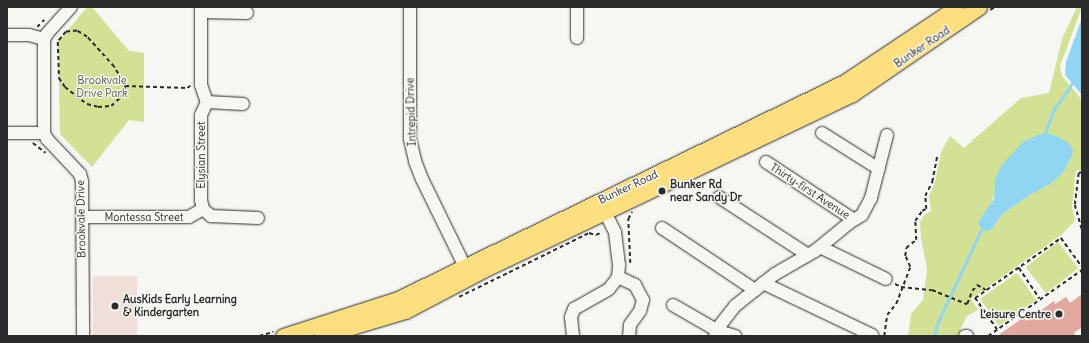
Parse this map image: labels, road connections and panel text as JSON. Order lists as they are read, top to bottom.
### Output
{
  "streets": {
    "main road": ["Bunker Road"],
    "street": [
      "Intrepid Drive",
      "Elysian Street",
      "Thirty-first Avenue",
      "Montessa Street",
      "Brookvale Drive"
    ]
  },
  "crossings": [
    ["Bunker Road", "Intrepid Drive"],
    ["Elysian Street", "Montessa Street"],
    ["Montessa Street", "Brookvale Drive"]
  ],
  "parks": ["Brookvale Drive Park"],
  "places": ["Bunker Rd near Sandy Dr", "AusKids Early Learning & Kindergarten", "Leisure Centre"]
}
